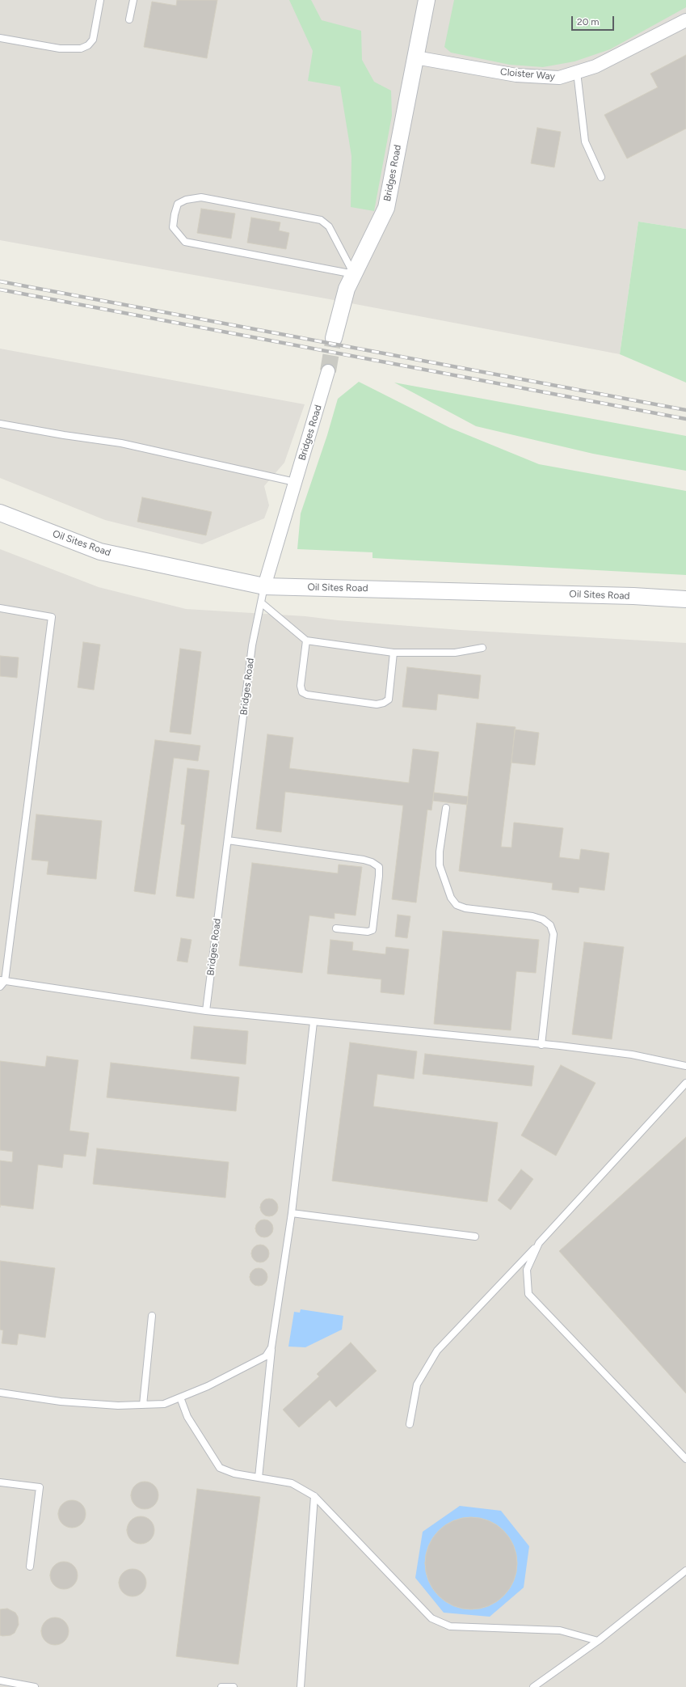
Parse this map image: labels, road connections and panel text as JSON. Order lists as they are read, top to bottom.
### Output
{
  "streets": {
    "street": ["Cloister Way", "Bridges Road", "Oil Sites Road"]
  },
  "crossings": [
    ["Cloister Way", "Bridges Road"],
    ["Bridges Road", "Oil Sites Road"]
  ],
  "scale_bar": "20 m"
}
